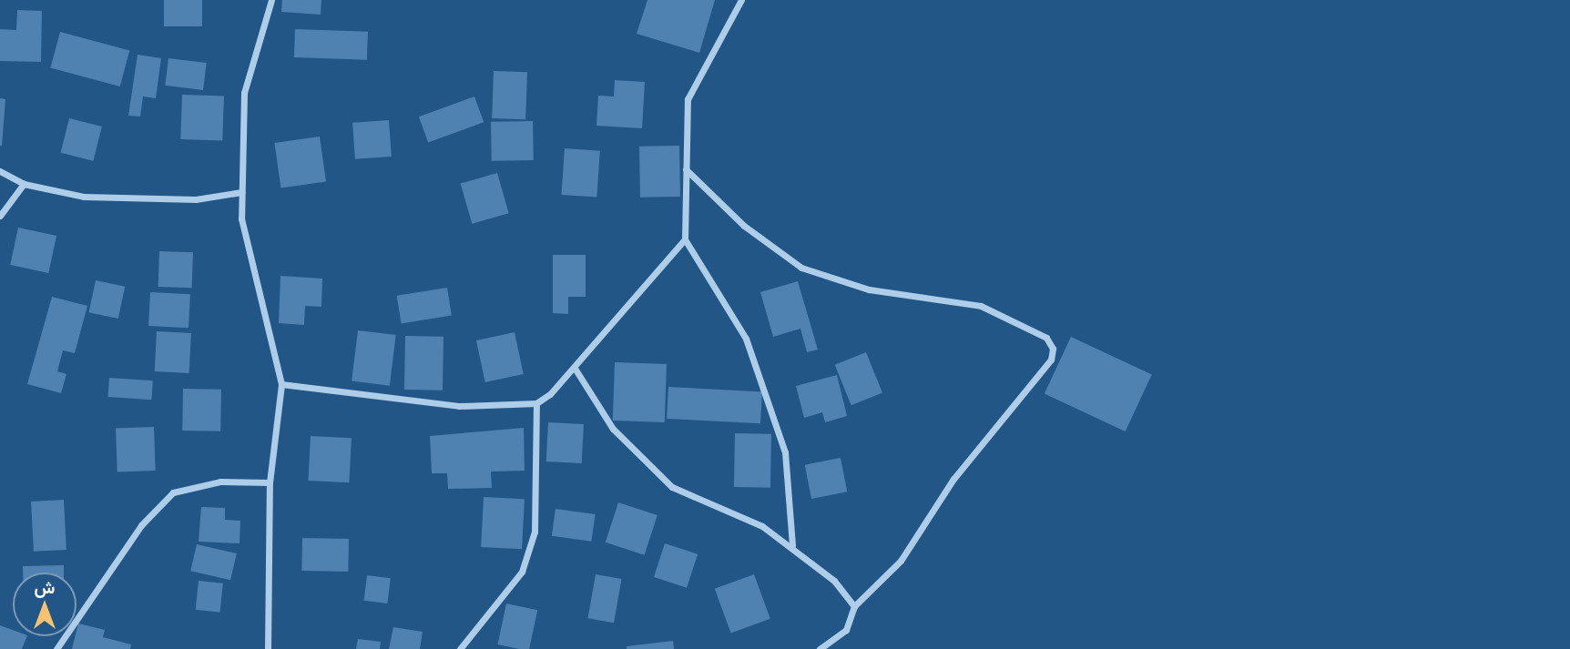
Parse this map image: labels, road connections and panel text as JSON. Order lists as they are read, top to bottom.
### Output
{
  "north": "top"
}
